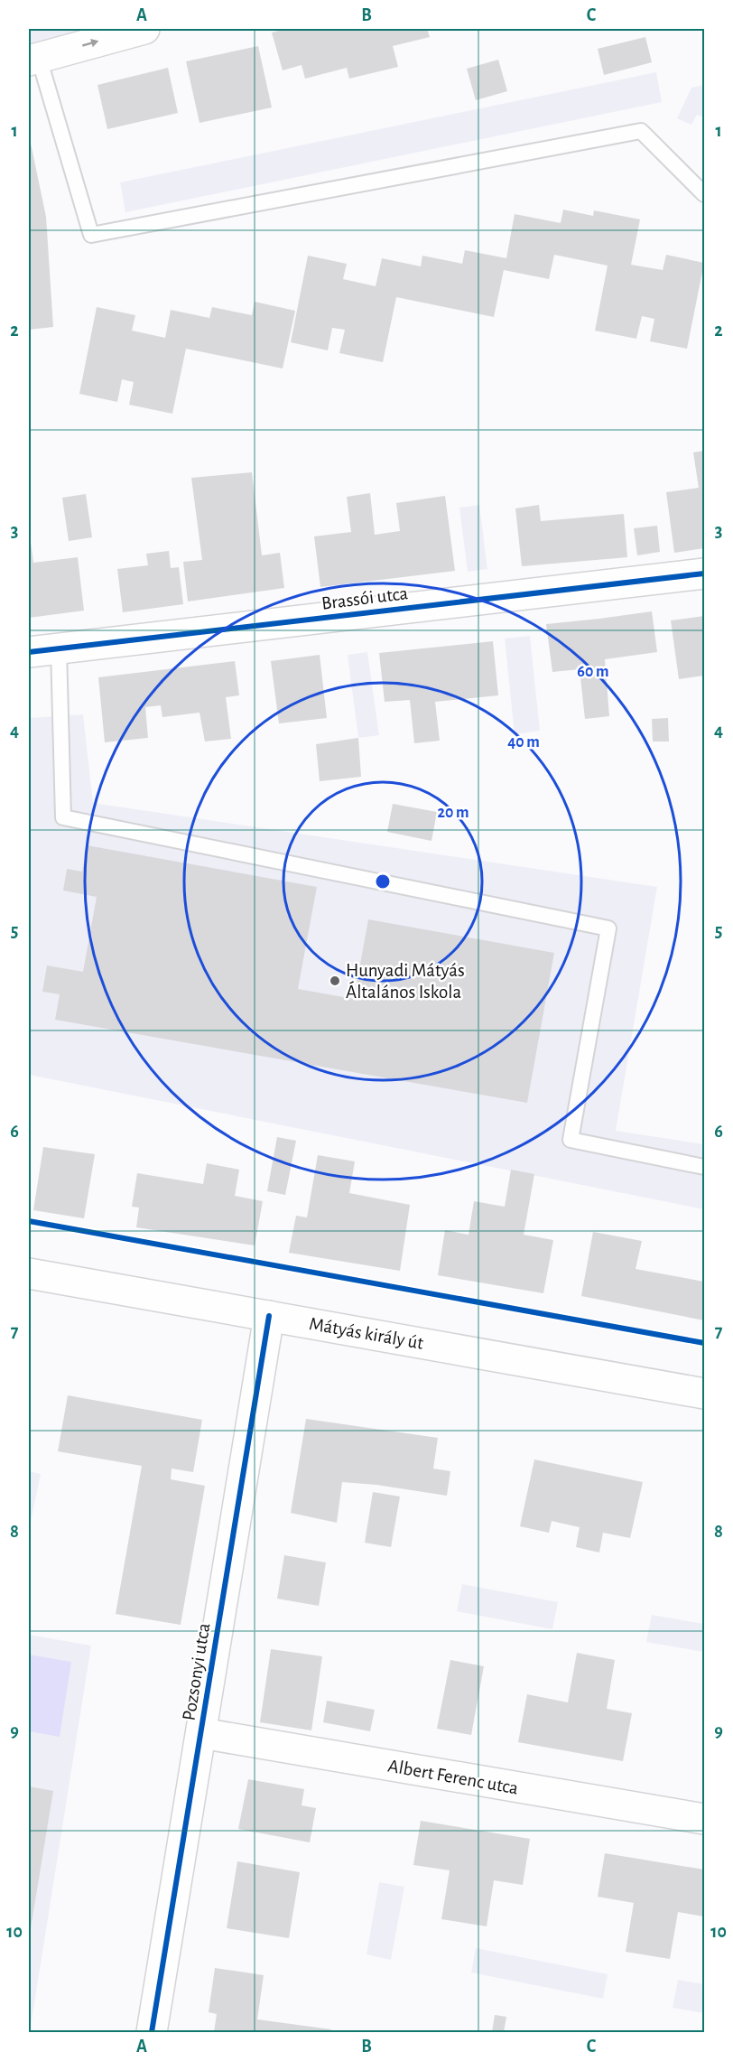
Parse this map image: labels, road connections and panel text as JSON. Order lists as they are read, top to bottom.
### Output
{
  "streets": {
    "street": [
      "Brassói utca",
      "Mátyás király út",
      "Pozsonyi utca",
      "Albert Ferenc utca"
    ]
  },
  "crossings": [
    ["Mátyás király út", "Pozsonyi utca"],
    ["Pozsonyi utca", "Albert Ferenc utca"]
  ],
  "places": ["Hunyadi Mátyás Általános Iskola"],
  "grid": {
    "columns": ["A", "B", "C"],
    "rows": [
      "1",
      "2",
      "3",
      "4",
      "5",
      "6",
      "7",
      "8",
      "9",
      "10"
    ]
  },
  "rings": ["60 m", "40 m", "20 m"]
}
